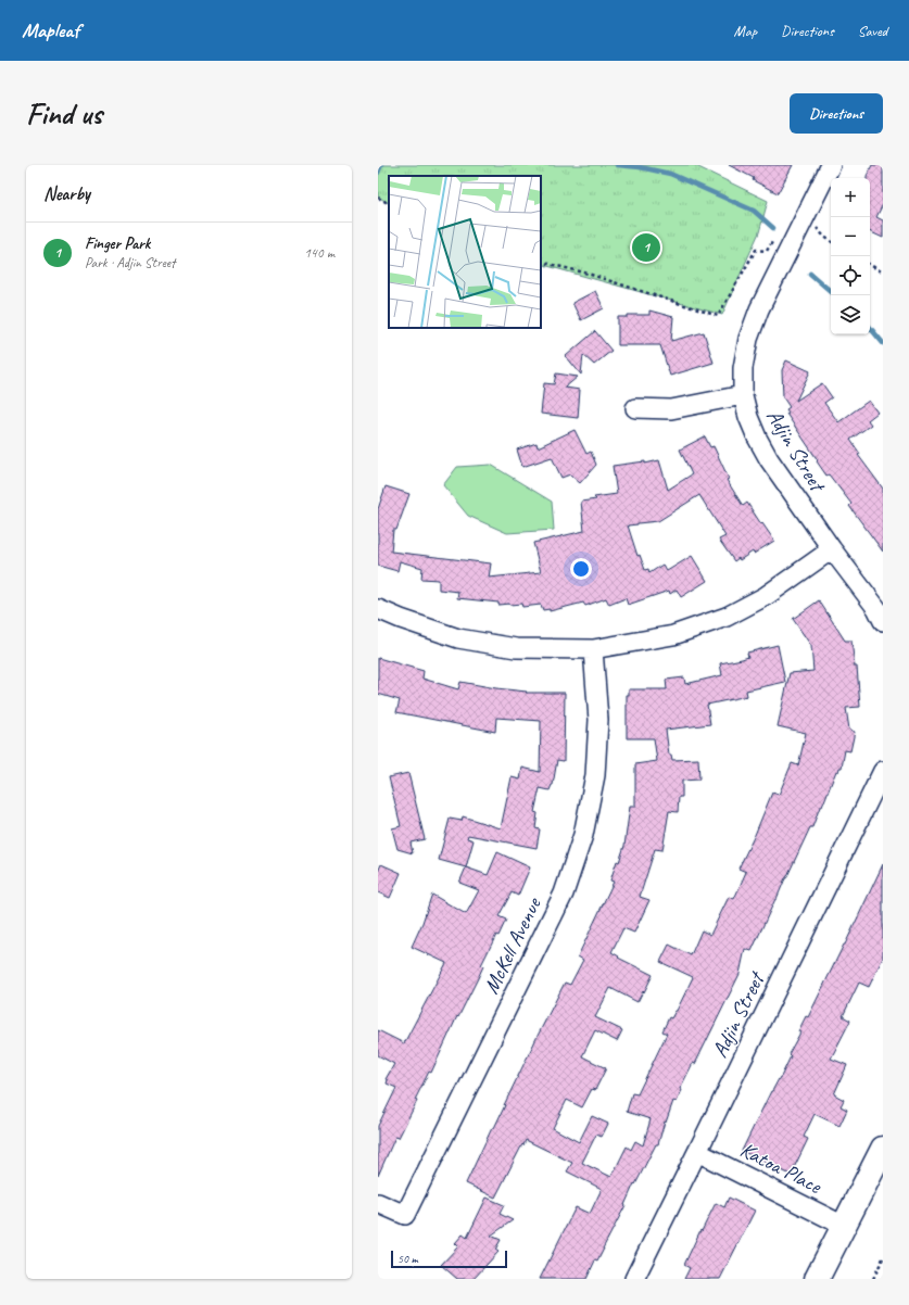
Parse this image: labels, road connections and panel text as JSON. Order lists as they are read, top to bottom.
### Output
{
  "streets": {
    "street": ["Adjin Street", "McKell Avenue", "Katoa Place"]
  },
  "crossings": [
    ["Adjin Street", "Katoa Place"]
  ],
  "scale_bar": "50 m",
  "page": {
    "header": "Mapleaf",
    "nav": ["Map", "Directions", "Saved"],
    "buttons": "Directions",
    "title": "Find us",
    "heading": "Nearby",
    "map_buttons": ["+", "−"],
    "list": [
      {
        "mark": "1",
        "name": "Finger Park",
        "note": "Park · Adjin Street",
        "value": "140 m"
      }
    ],
    "pins": "1",
    "scale": "50 m"
  }
}
